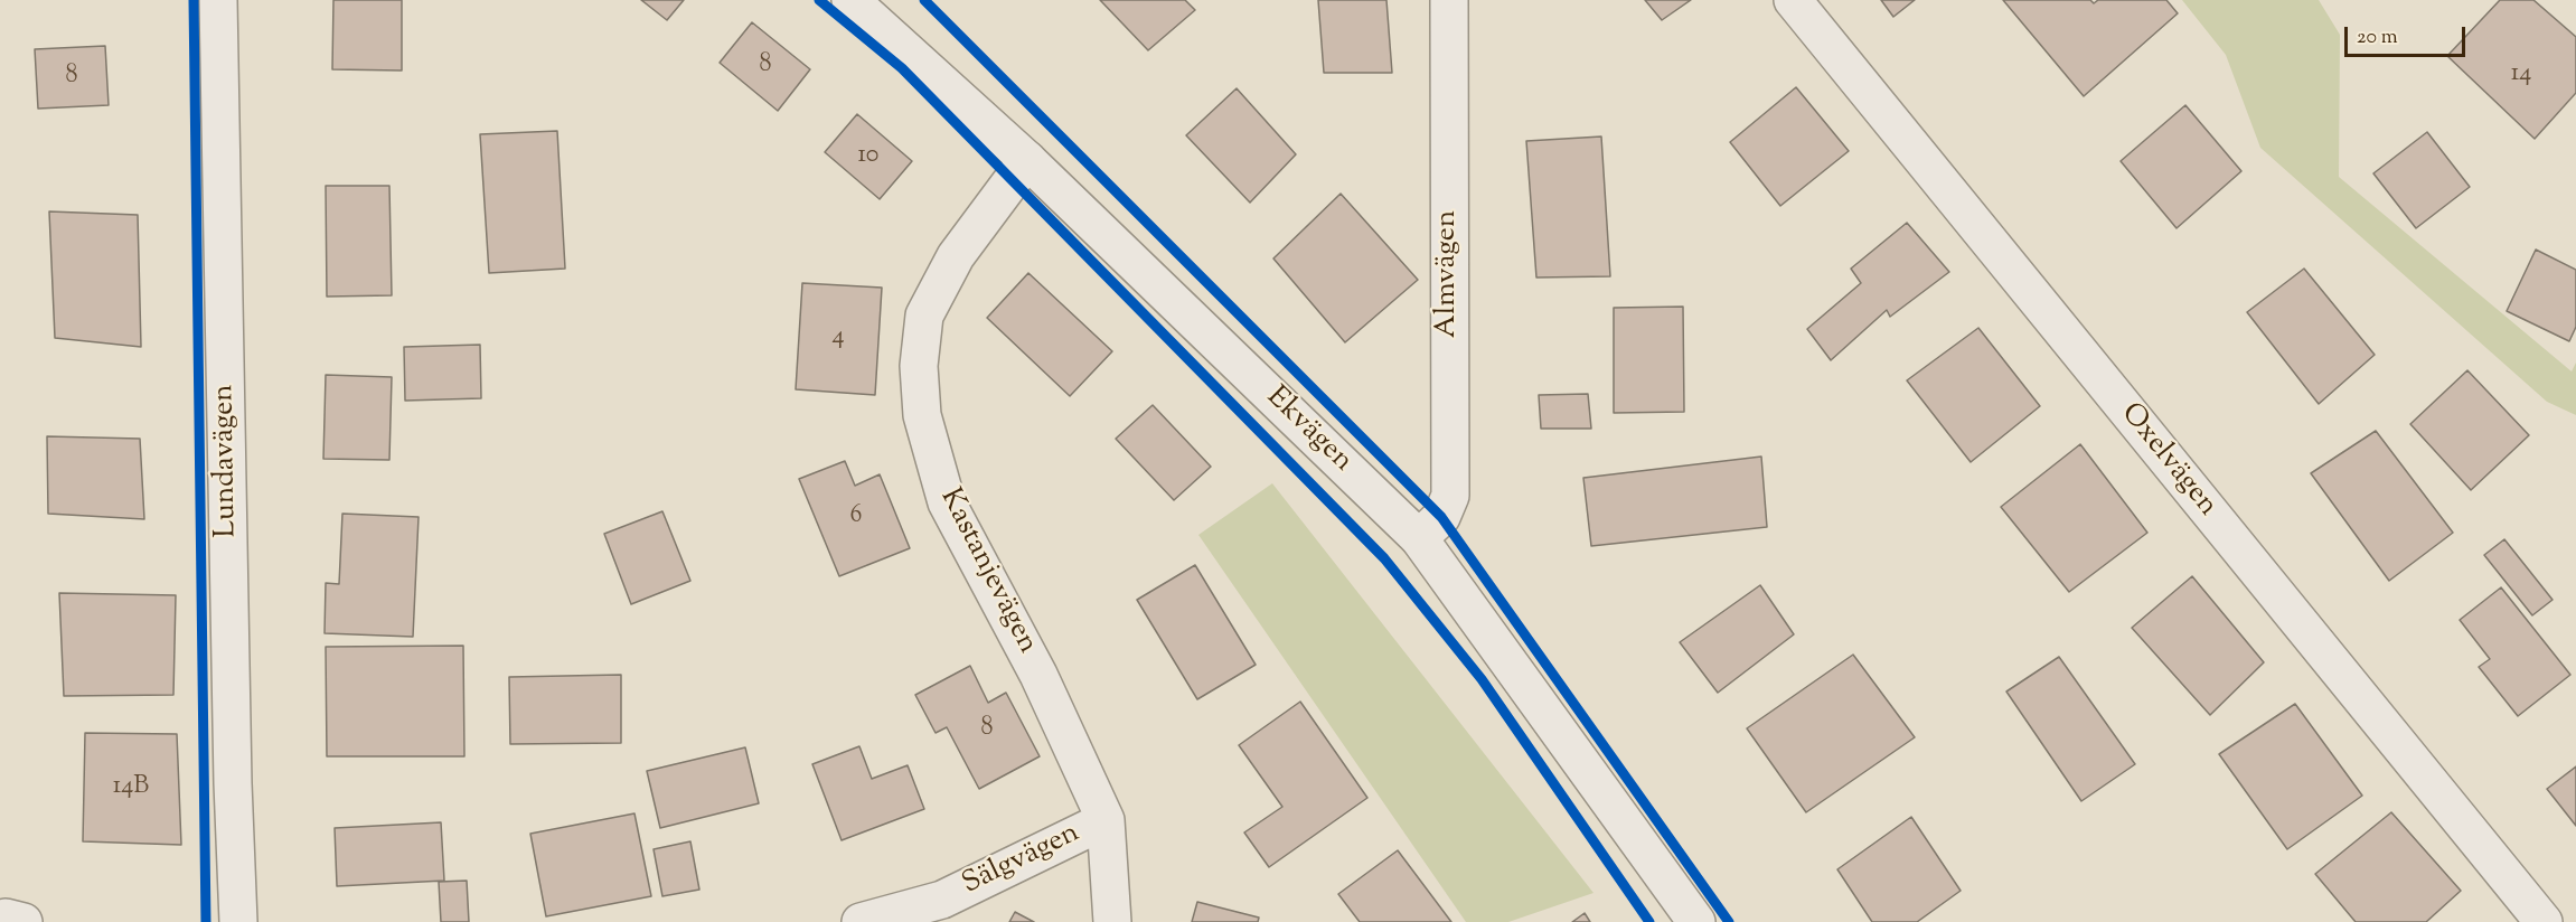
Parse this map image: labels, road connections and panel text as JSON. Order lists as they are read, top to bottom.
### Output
{
  "streets": {
    "street": [
      "Almvägen",
      "Ekvägen",
      "Lundavägen",
      "Oxelvägen",
      "Kastanjevägen",
      "Sälgvägen"
    ]
  },
  "crossings": [
    ["Almvägen", "Ekvägen"],
    ["Ekvägen", "Kastanjevägen"],
    ["Kastanjevägen", "Sälgvägen"]
  ],
  "house_numbers": [
    "8",
    "14",
    "8",
    "10",
    "4",
    "6",
    "8",
    "14B"
  ],
  "scale_bar": "20 m"
}
